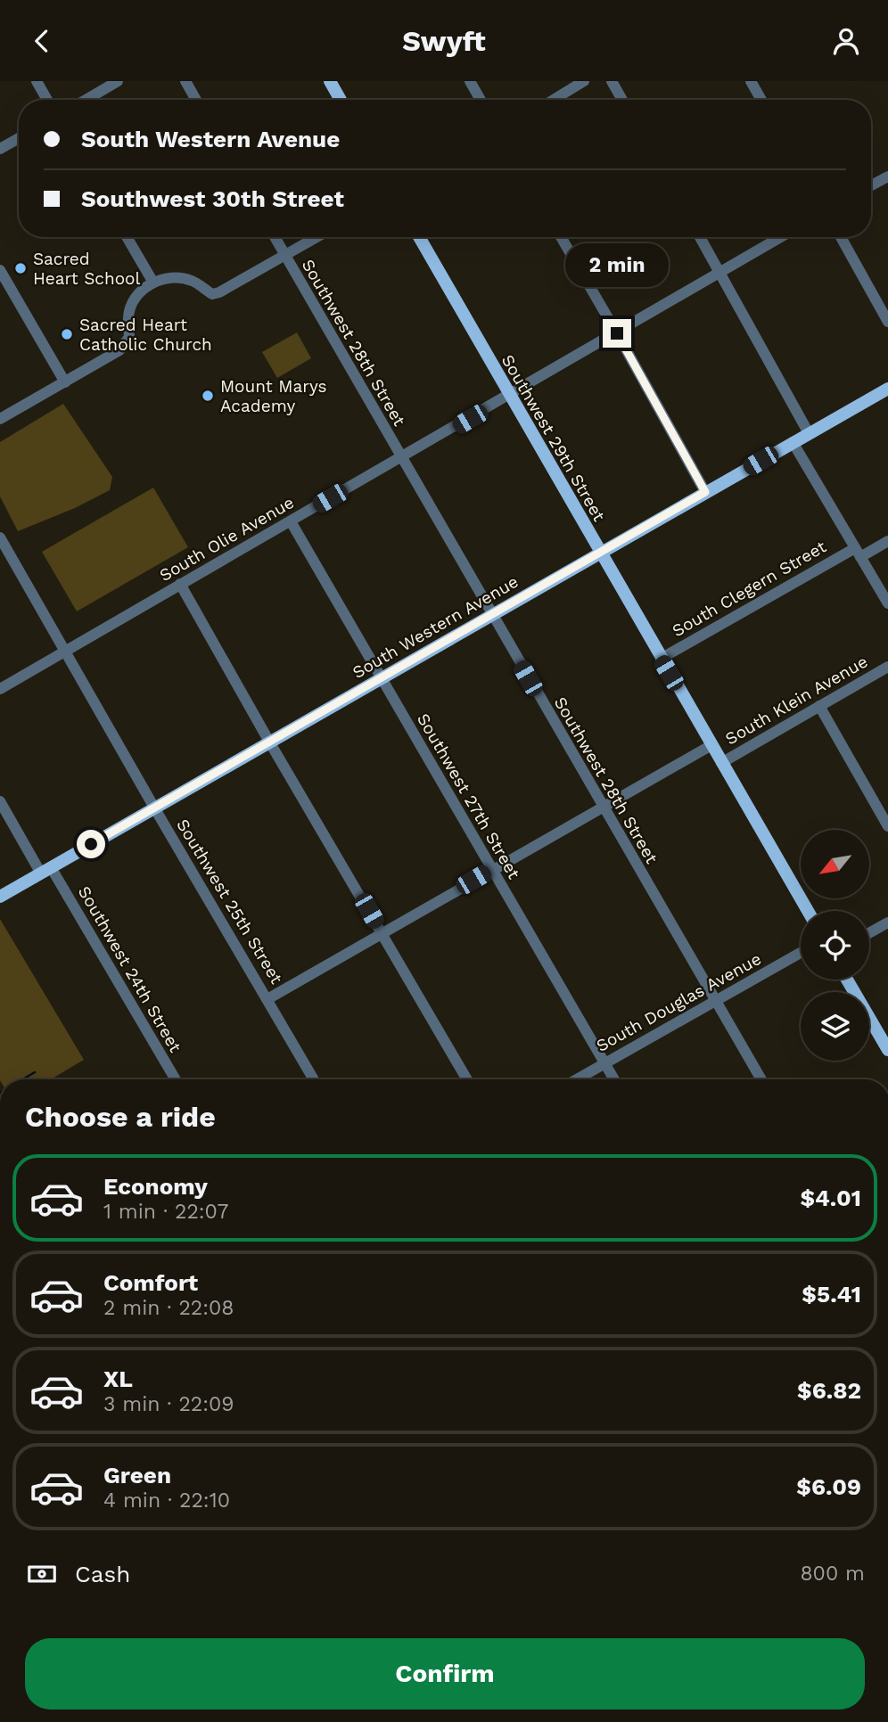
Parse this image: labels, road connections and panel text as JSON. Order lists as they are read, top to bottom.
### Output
{
  "streets": {
    "main road": ["Southwest 29th Street", "South Western Avenue"],
    "street": [
      "Southwest 28th Street",
      "South Olie Avenue",
      "South Clegern Street",
      "South Klein Avenue",
      "Southwest 27th Street",
      "Southwest 25th Street",
      "Southwest 24th Street",
      "South Douglas Avenue"
    ]
  },
  "crossings": [
    ["Southwest 28th Street", "South Olie Avenue"],
    ["Southwest 28th Street", "South Western Avenue"],
    ["Southwest 28th Street", "South Klein Avenue"],
    ["Southwest 28th Street", "South Douglas Avenue"],
    ["Southwest 29th Street", "South Olie Avenue"],
    ["Southwest 29th Street", "South Clegern Street"],
    ["Southwest 29th Street", "South Western Avenue"],
    ["Southwest 29th Street", "South Klein Avenue"],
    ["South Olie Avenue", "Southwest 27th Street"],
    ["South Olie Avenue", "Southwest 25th Street"],
    ["South Western Avenue", "Southwest 27th Street"],
    ["South Western Avenue", "Southwest 25th Street"],
    ["South Western Avenue", "Southwest 24th Street"],
    ["South Klein Avenue", "Southwest 27th Street"],
    ["South Klein Avenue", "Southwest 25th Street"],
    ["Southwest 27th Street", "South Douglas Avenue"]
  ],
  "places": ["Sacred Heart School", "Sacred Heart Catholic Church", "Mount Marys Academy"],
  "north": "bottom left",
  "page": {
    "header": "Swyft",
    "banner": ["South Western Avenue", "Southwest 30th Street"],
    "bubble": "2 min",
    "heading": "Choose a ride",
    "list": [
      {
        "name": "Economy",
        "note": "1 min · 22:07",
        "value": "$4.01"
      },
      {
        "name": "Comfort",
        "note": "2 min · 22:08",
        "value": "$5.41"
      },
      {
        "name": "XL",
        "note": "3 min · 22:09",
        "value": "$6.82"
      },
      {
        "name": "Green",
        "note": "4 min · 22:10",
        "value": "$6.09"
      }
    ],
    "pay": ["Cash", "800 m"],
    "buttons": "Confirm"
  }
}
